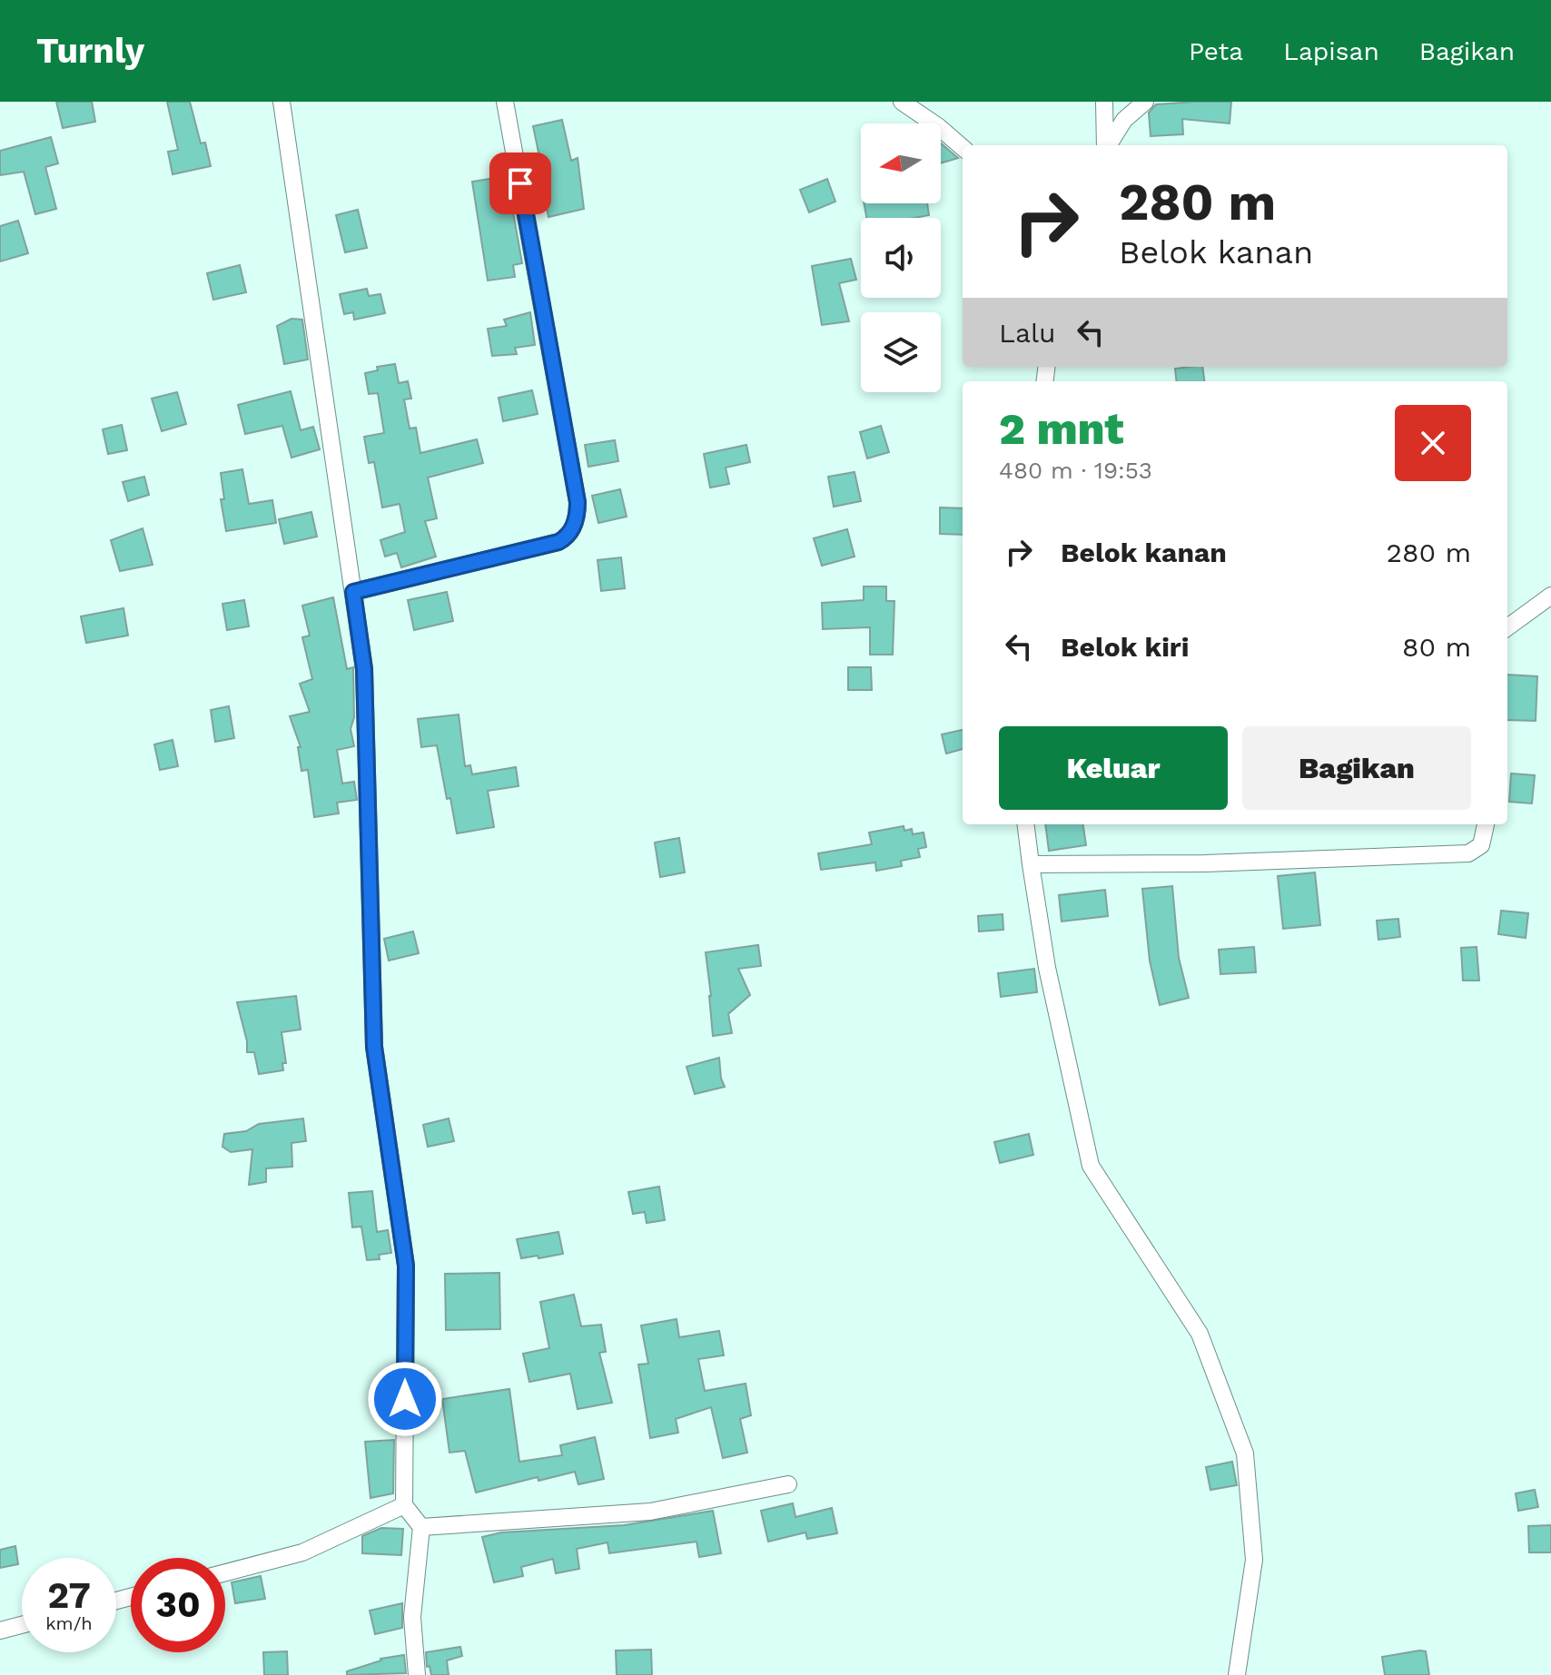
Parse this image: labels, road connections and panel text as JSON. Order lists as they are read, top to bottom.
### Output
{
  "north": "left",
  "page": {
    "header": "Turnly",
    "nav": ["Peta", "Lapisan", "Bagikan"],
    "turn": ["280 m", "Belok kanan"],
    "then": "Lalu",
    "heading": ["2 mnt", "480 m · 19:53"],
    "list": [
      {
        "name": "Belok kanan",
        "value": "280 m"
      },
      {
        "name": "Belok kiri",
        "value": "80 m"
      }
    ],
    "buttons": ["Keluar", "Bagikan"],
    "speed": "27 km/h",
    "limit": "30"
  }
}
